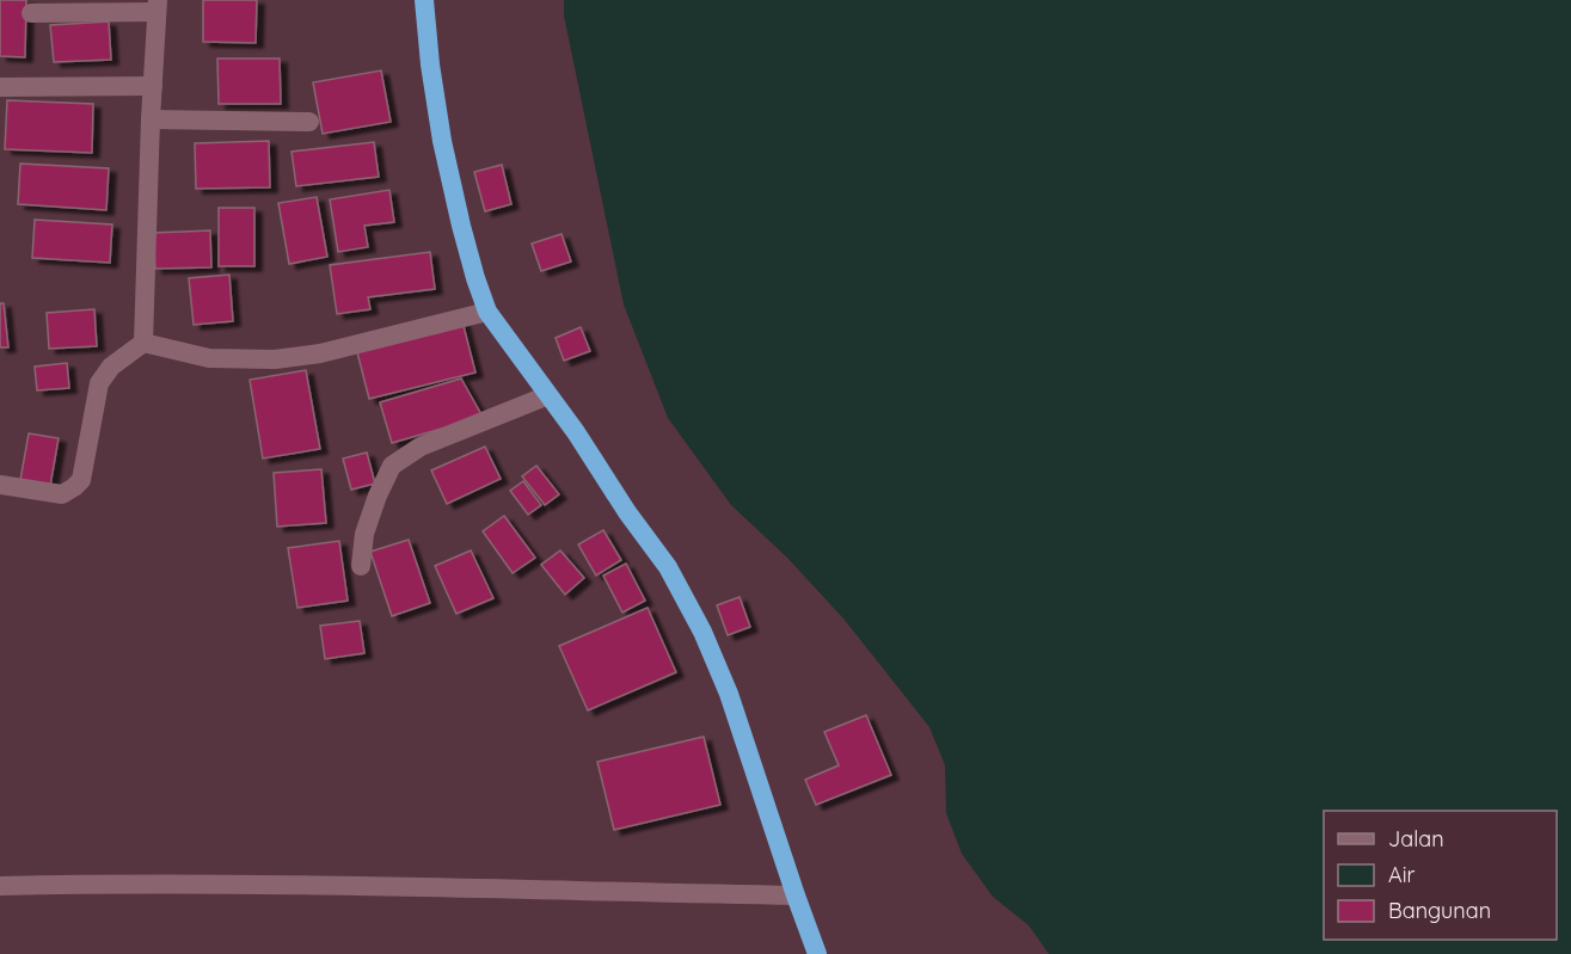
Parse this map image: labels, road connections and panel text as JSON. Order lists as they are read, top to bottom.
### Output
{
  "legend": ["Jalan", "Air", "Bangunan"]
}
